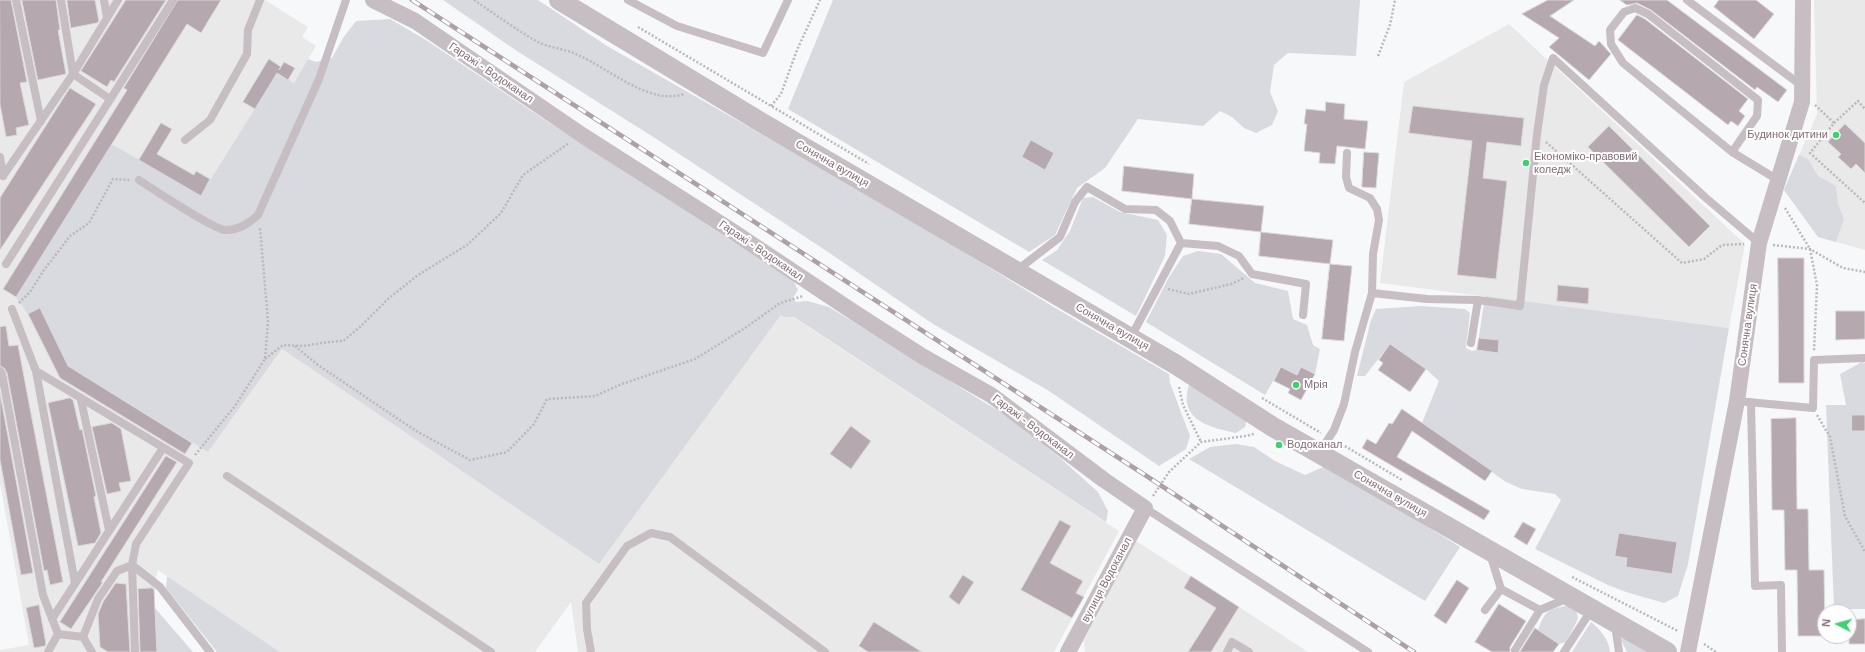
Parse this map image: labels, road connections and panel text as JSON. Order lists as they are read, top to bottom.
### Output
{
  "streets": {
    "street": ["Гаражі - Водоканал", "Сонячна вулиця", "вулиця Водоканал"]
  },
  "crossings": [
    ["Гаражі - Водоканал", "вулиця Водоканал"]
  ],
  "places": [
    "Будинок дитини",
    "Економіко-правовий коледж",
    "Мрія",
    "Водоканал"
  ],
  "north": "left"
}
